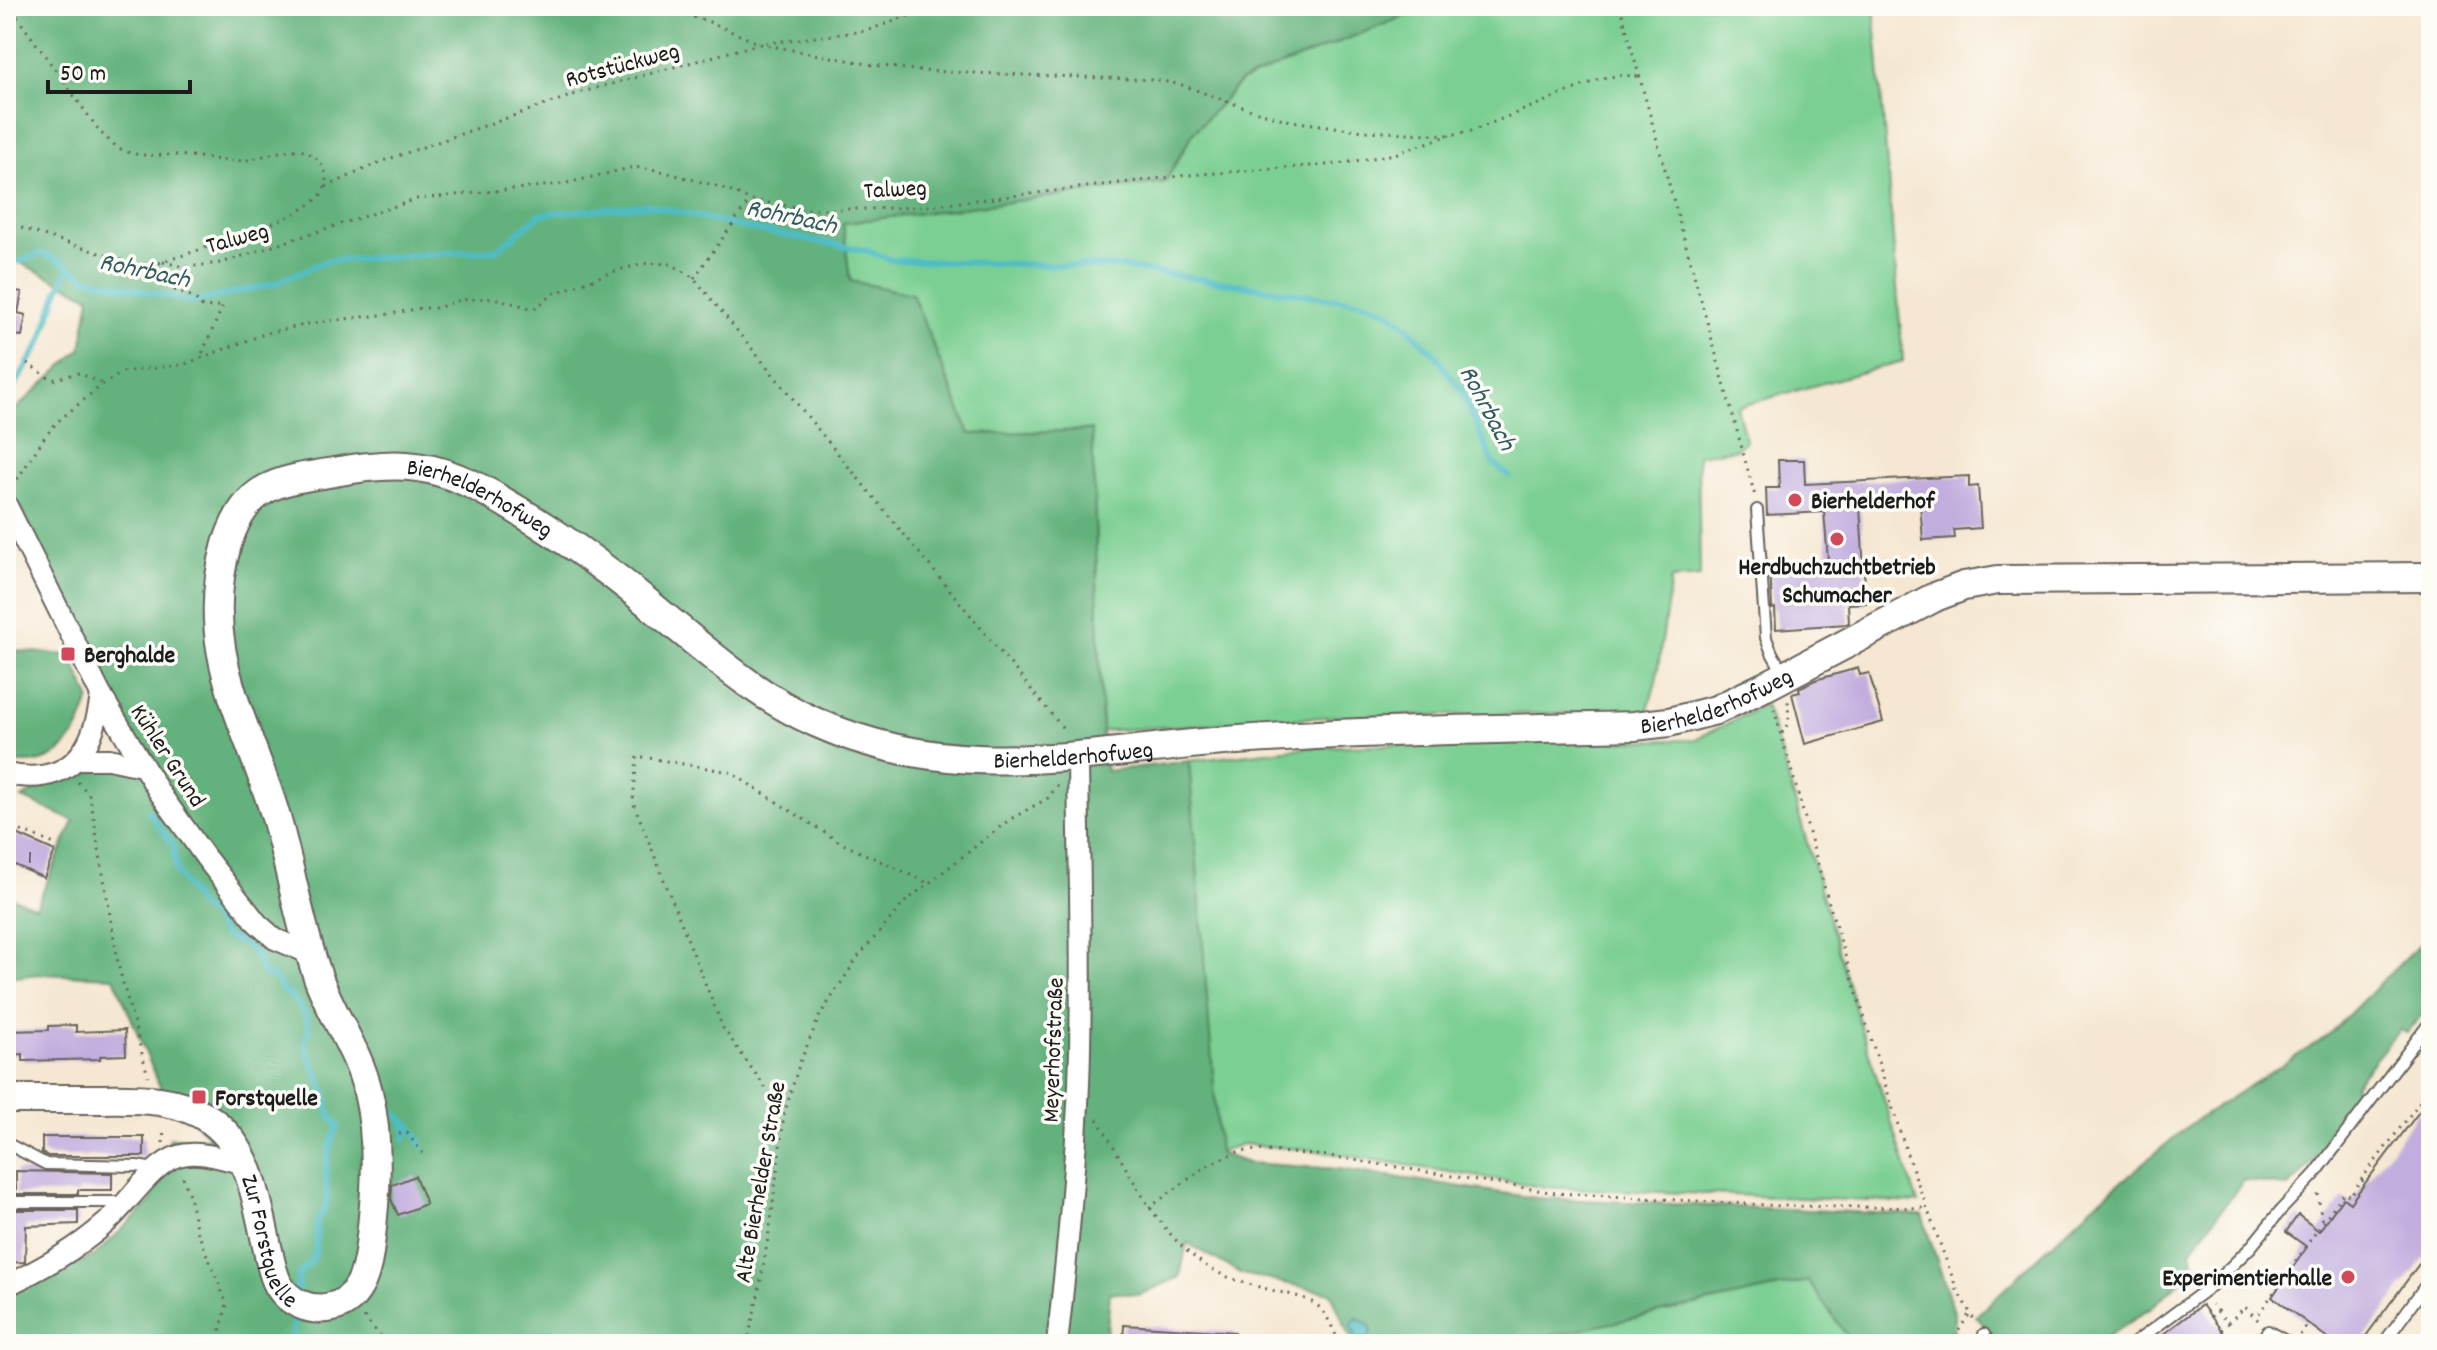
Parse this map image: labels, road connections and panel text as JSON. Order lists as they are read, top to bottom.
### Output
{
  "streets": {
    "street": [
      "Bierhelderhofweg",
      "Kühler Grund",
      "Meyerhofstraße",
      "Zur Forstquelle"
    ],
    "path": ["Rotstückweg", "Talweg", "Alte Bierhelder Straße"]
  },
  "crossings": [
    ["Rotstückweg", "Talweg"],
    ["Bierhelderhofweg", "Kühler Grund"],
    ["Bierhelderhofweg", "Meyerhofstraße"],
    ["Bierhelderhofweg", "Alte Bierhelder Straße"],
    ["Meyerhofstraße", "Alte Bierhelder Straße"]
  ],
  "water": ["Rohrbach"],
  "places": {
    "other": ["Bierhelderhof", "Herdbuchzuchtbetrieb Schumacher", "Experimentierhalle"],
    "transit": ["Berghalde", "Forstquelle"]
  },
  "house_numbers": ["1"],
  "scale_bar": "50 m"
}
